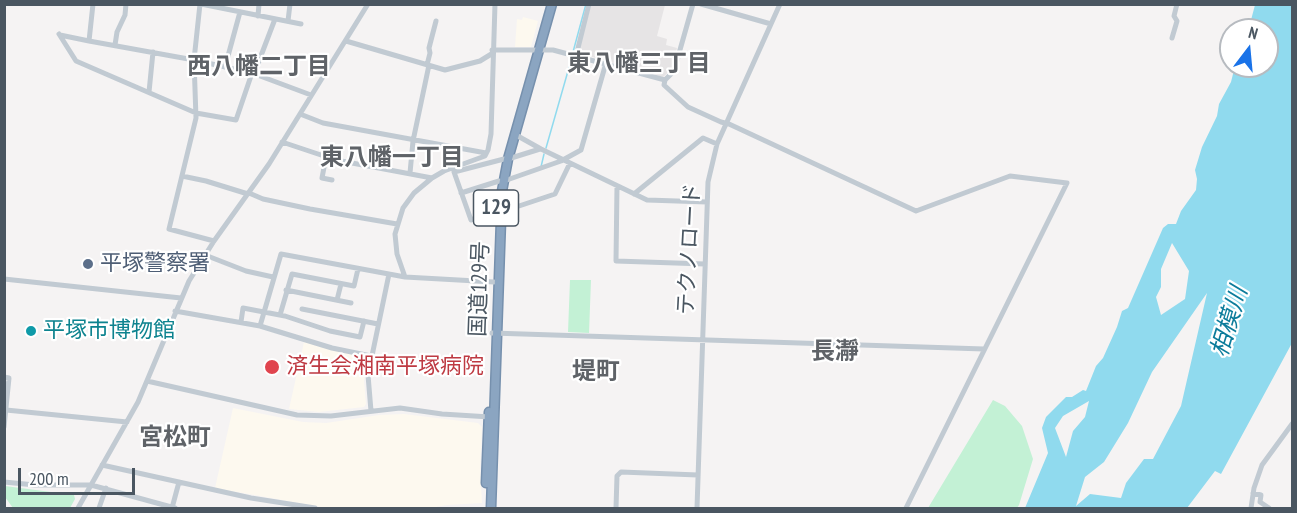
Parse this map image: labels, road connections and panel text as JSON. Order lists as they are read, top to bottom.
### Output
{
  "streets": {
    "highway": ["129", "国道129号"],
    "street": ["テクノロード"]
  },
  "districts": [
    "東八幡三丁目",
    "西八幡二丁目",
    "東八幡一丁目",
    "長瀞",
    "堤町",
    "宮松町"
  ],
  "water": ["相模川"],
  "places": ["平塚警察署", "平塚市博物館", "済生会湘南平塚病院"],
  "scale_bar": "200 m",
  "north": "top"
}
